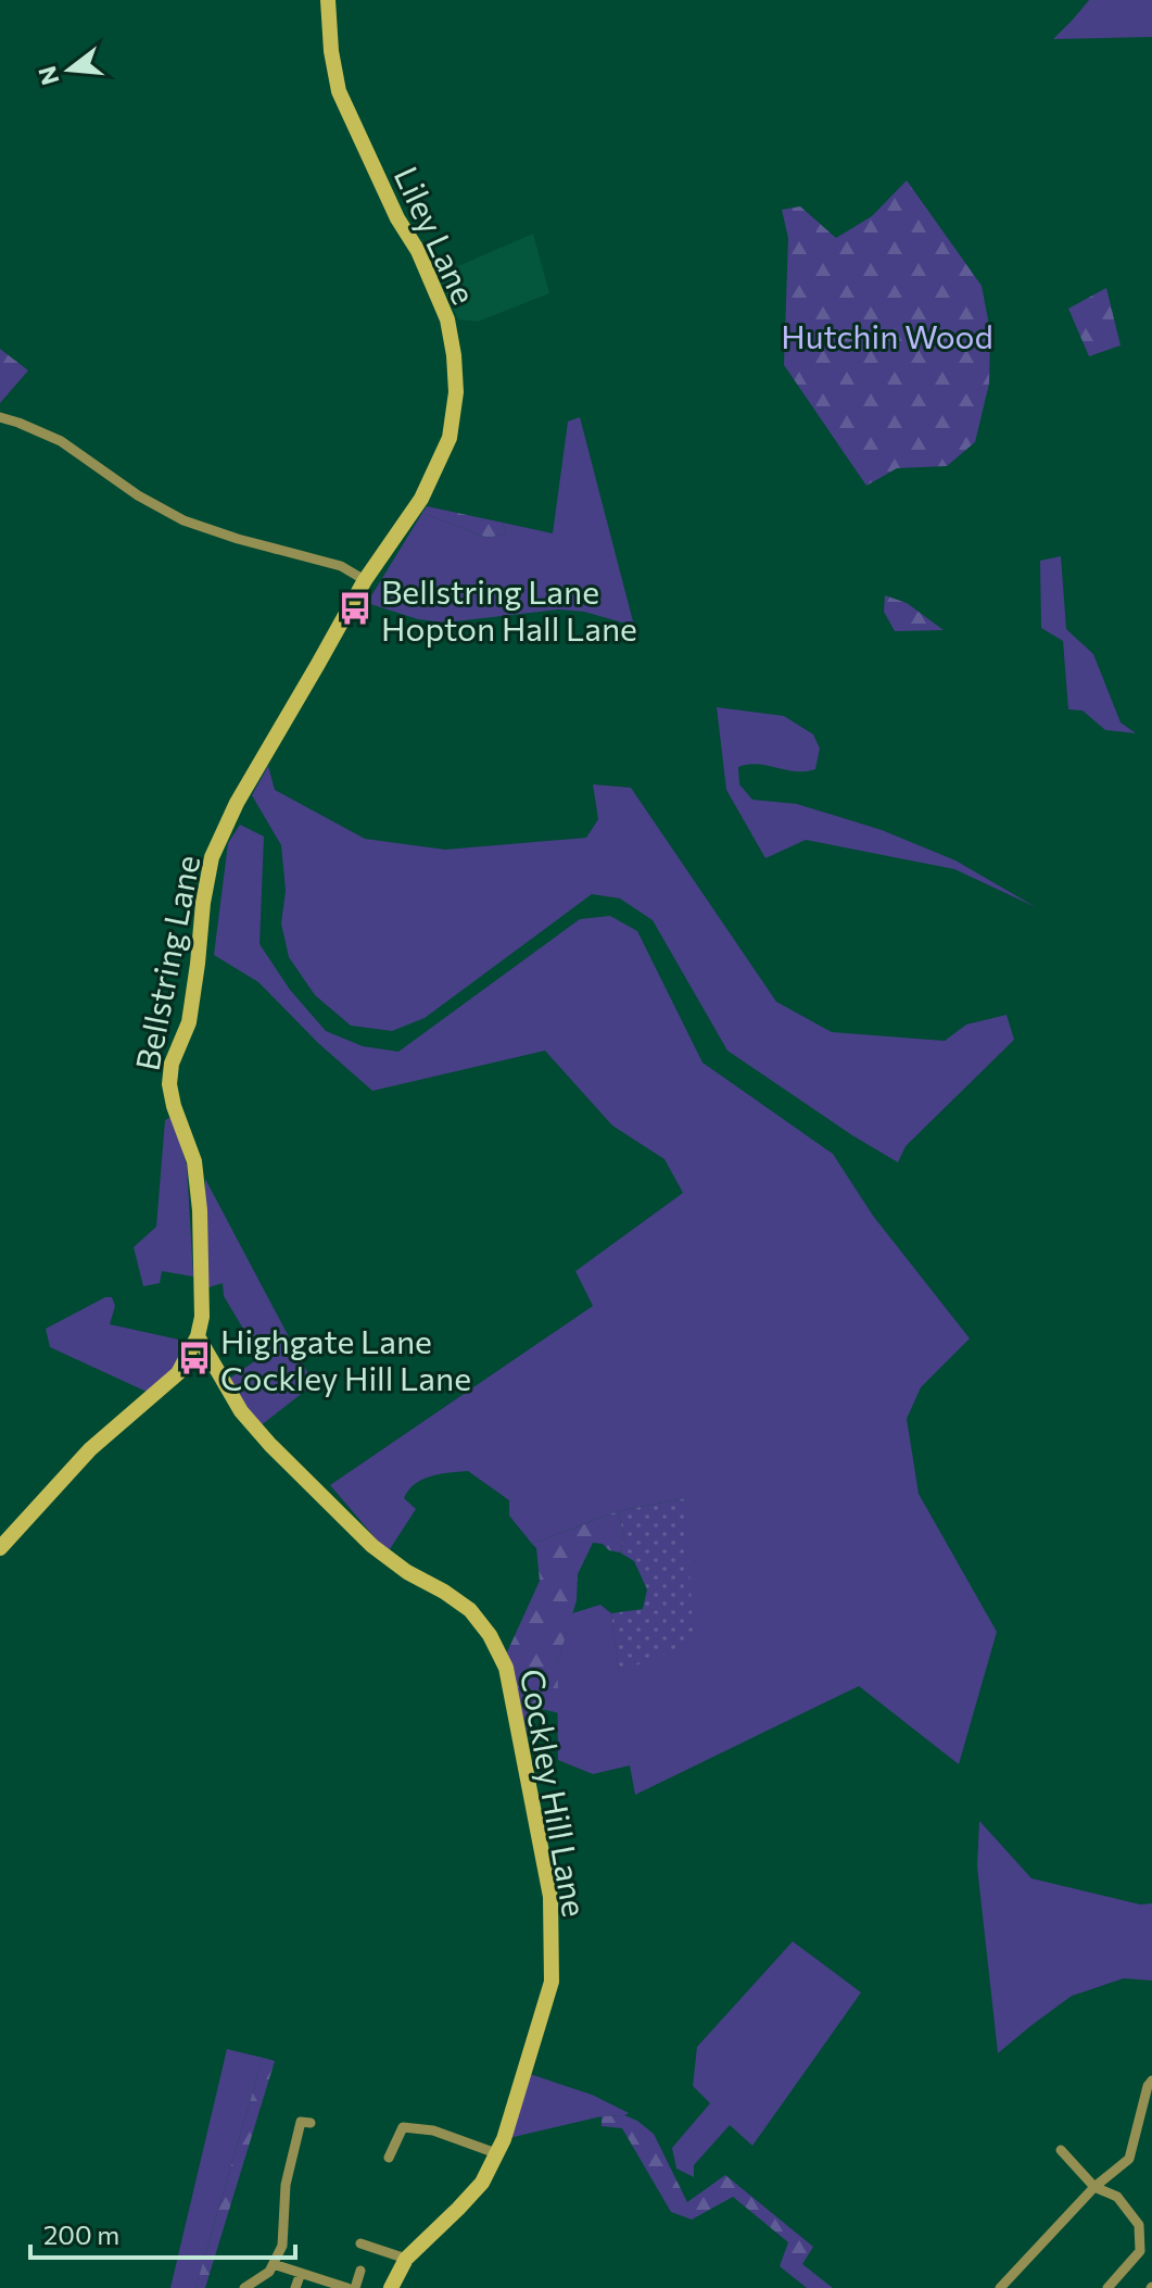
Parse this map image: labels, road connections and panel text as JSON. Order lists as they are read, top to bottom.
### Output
{
  "streets": {
    "main road": ["Liley Lane", "Bellstring Lane", "Cockley Hill Lane"]
  },
  "crossings": [
    ["Liley Lane", "Bellstring Lane"],
    ["Bellstring Lane", "Cockley Hill Lane"]
  ],
  "parks": ["Hutchin Wood"],
  "places": {
    "bus stop": ["Bellstring Lane Hopton Hall Lane", "Highgate Lane Cockley Hill Lane"]
  },
  "scale_bar": "200 m",
  "north": "left"
}
